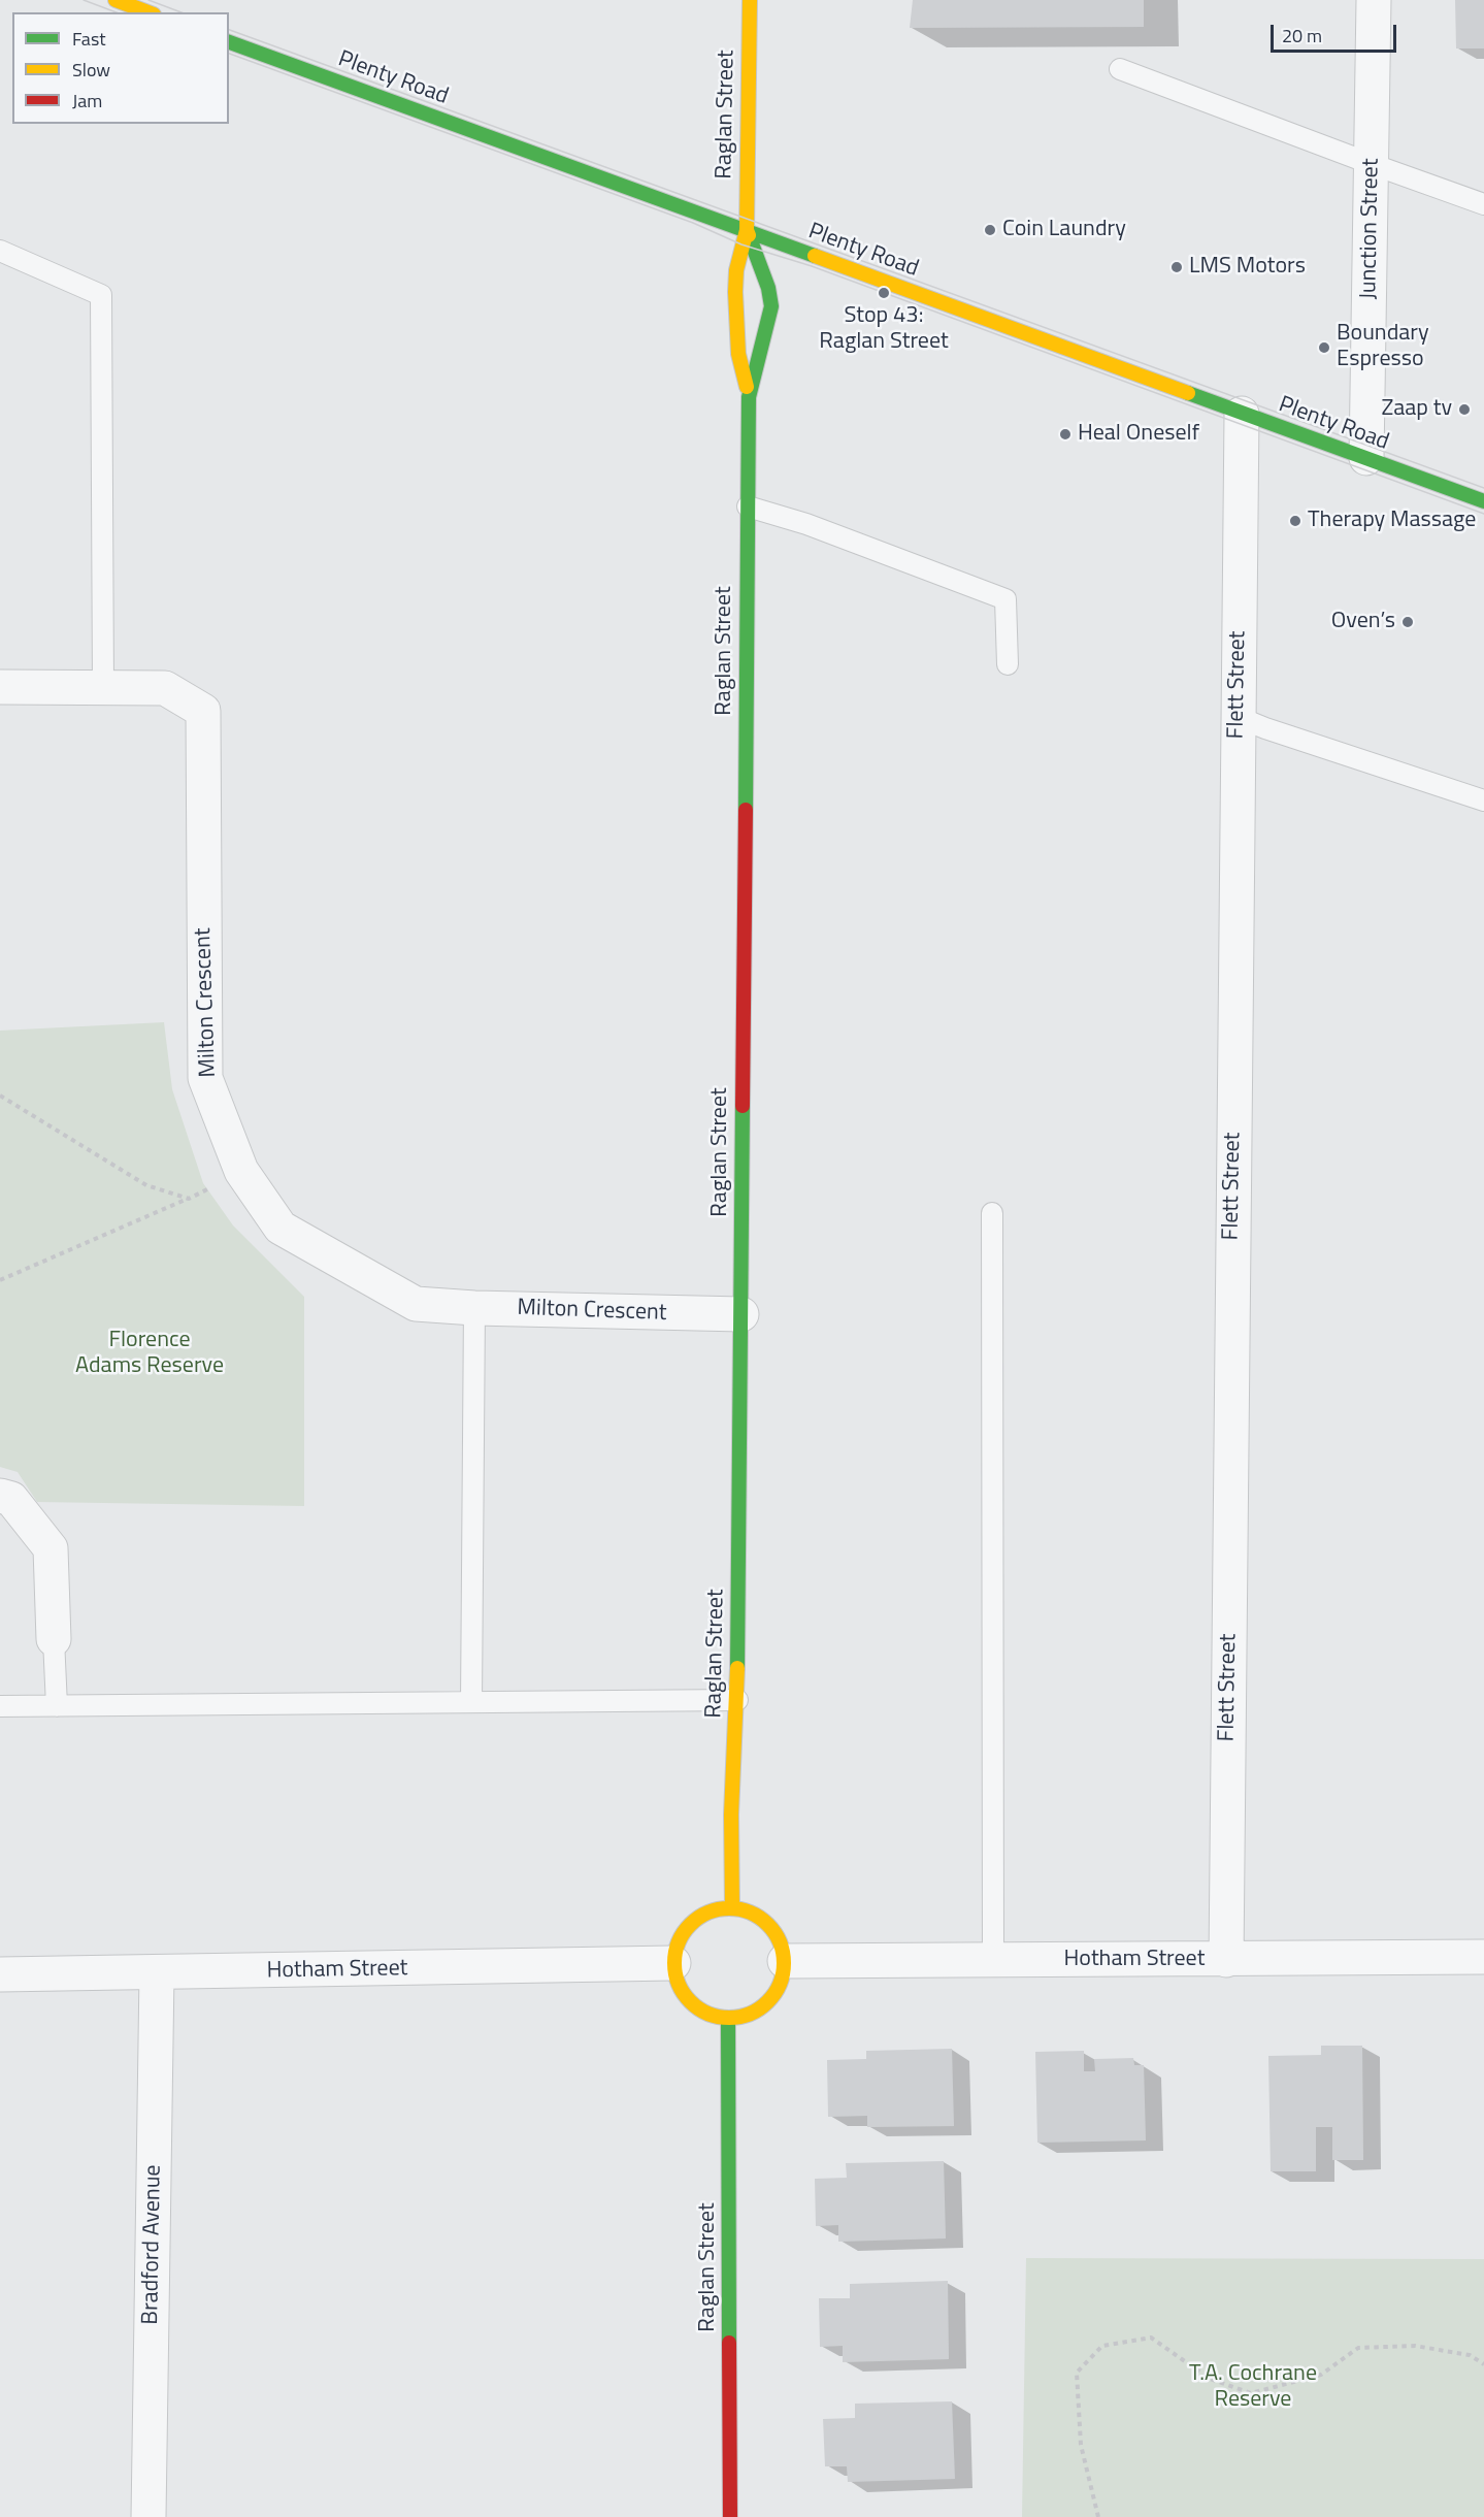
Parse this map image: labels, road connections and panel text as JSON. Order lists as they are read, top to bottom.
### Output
{
  "streets": {
    "street": [
      "Plenty Road",
      "Raglan Street",
      "Junction Street",
      "Flett Street",
      "Milton Crescent",
      "Hotham Street",
      "Bradford Avenue"
    ]
  },
  "crossings": [
    ["Plenty Road", "Raglan Street"],
    ["Plenty Road", "Junction Street"],
    ["Plenty Road", "Flett Street"],
    ["Raglan Street", "Milton Crescent"],
    ["Raglan Street", "Hotham Street"],
    ["Flett Street", "Hotham Street"],
    ["Hotham Street", "Bradford Avenue"]
  ],
  "parks": ["Florence Adams Reserve", "T.A. Cochrane Reserve"],
  "places": [
    "Coin Laundry",
    "LMS Motors",
    "Stop 43: Raglan Street",
    "Boundary Espresso",
    "Zaap tv",
    "Heal Oneself",
    "Therapy Massage",
    "Oven’s"
  ],
  "legend": ["Fast", "Slow", "Jam"],
  "scale_bar": "20 m"
}
